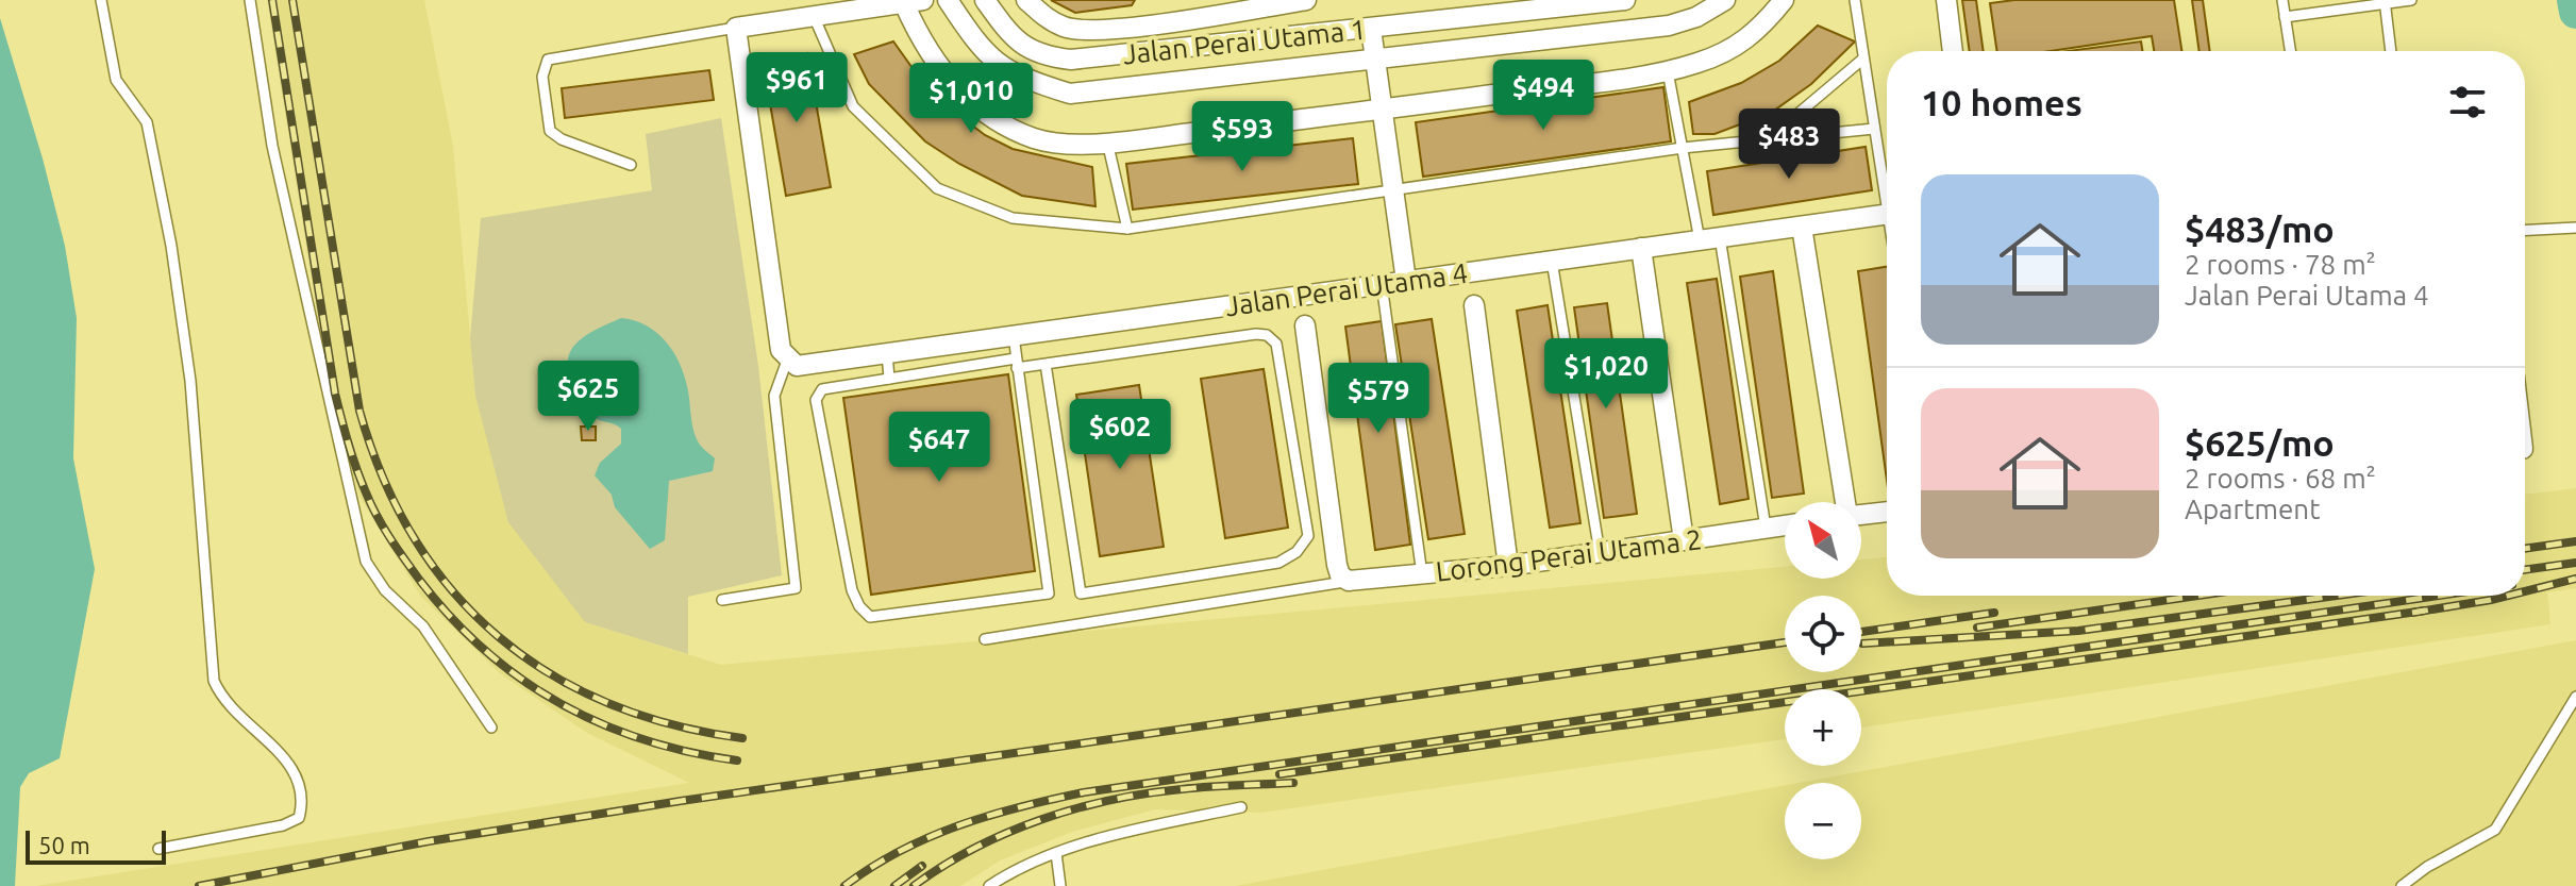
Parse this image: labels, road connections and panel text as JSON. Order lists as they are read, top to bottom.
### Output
{
  "streets": {
    "street": ["Jalan Perai Utama 1", "Jalan Perai Utama 4", "Lorong Perai Utama 2"]
  },
  "scale_bar": "50 m",
  "north": "top left",
  "page": {
    "heading": "10 homes",
    "price": [
      "$961",
      "$494",
      "$1,010",
      "$593",
      "$483",
      "$1,020",
      "$625",
      "$579",
      "$602",
      "$647"
    ],
    "list": [
      {
        "name": "$483/mo",
        "note": "2 rooms · 78 m² · Jalan Perai Utama 4"
      },
      {
        "name": "$625/mo",
        "note": "2 rooms · 68 m² · Apartment"
      }
    ],
    "map_buttons": ["+", "−"],
    "scale": "50 m"
  }
}
